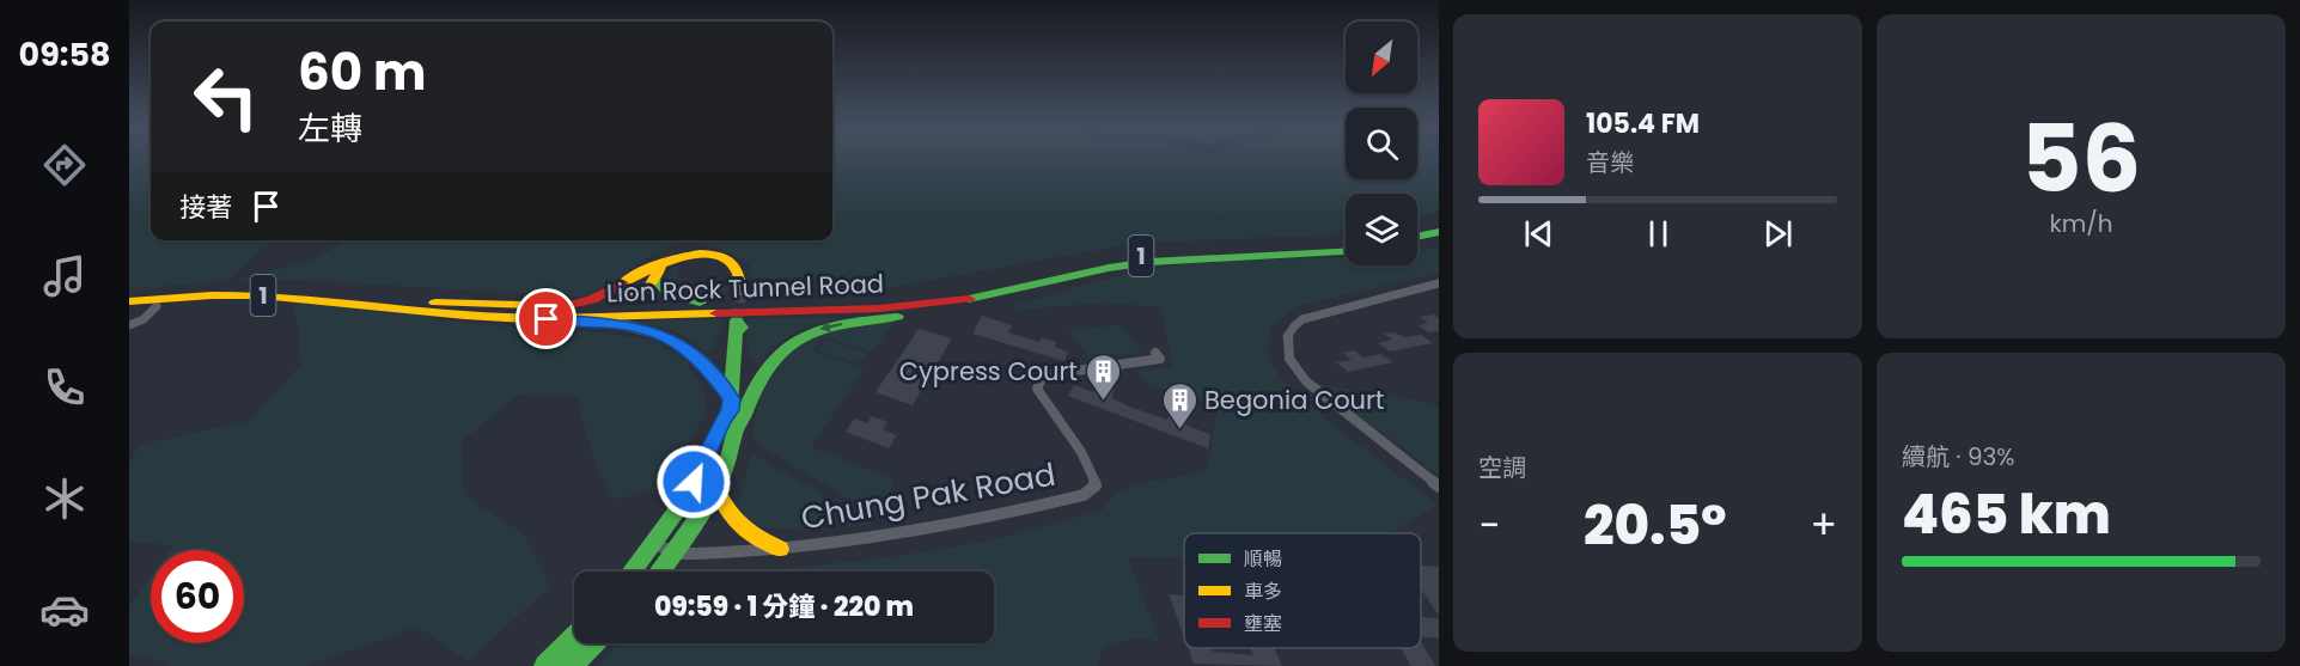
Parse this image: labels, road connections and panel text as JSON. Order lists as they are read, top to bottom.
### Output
{
  "streets": {
    "main road": ["1", "Lion Rock Tunnel Road"],
    "street": ["Chung Pak Road"]
  },
  "places": {
    "building": ["Cypress Court", "Begonia Court"]
  },
  "legend": ["順暢", "車多", "壅塞"],
  "north": "bottom left",
  "page": {
    "tabs": "09:58",
    "tile": [
      ["56", "km/h"],
      "空調",
      ["續航 · 93%", "465 km"]
    ],
    "turn": ["60 m", "左轉"],
    "song": ["105.4 FM", "音樂"],
    "then": "接著",
    "heat": ["−", "20.5°", "+"],
    "limit": "60",
    "trip": "09:59 · 1 分鐘 · 220 m"
  }
}
